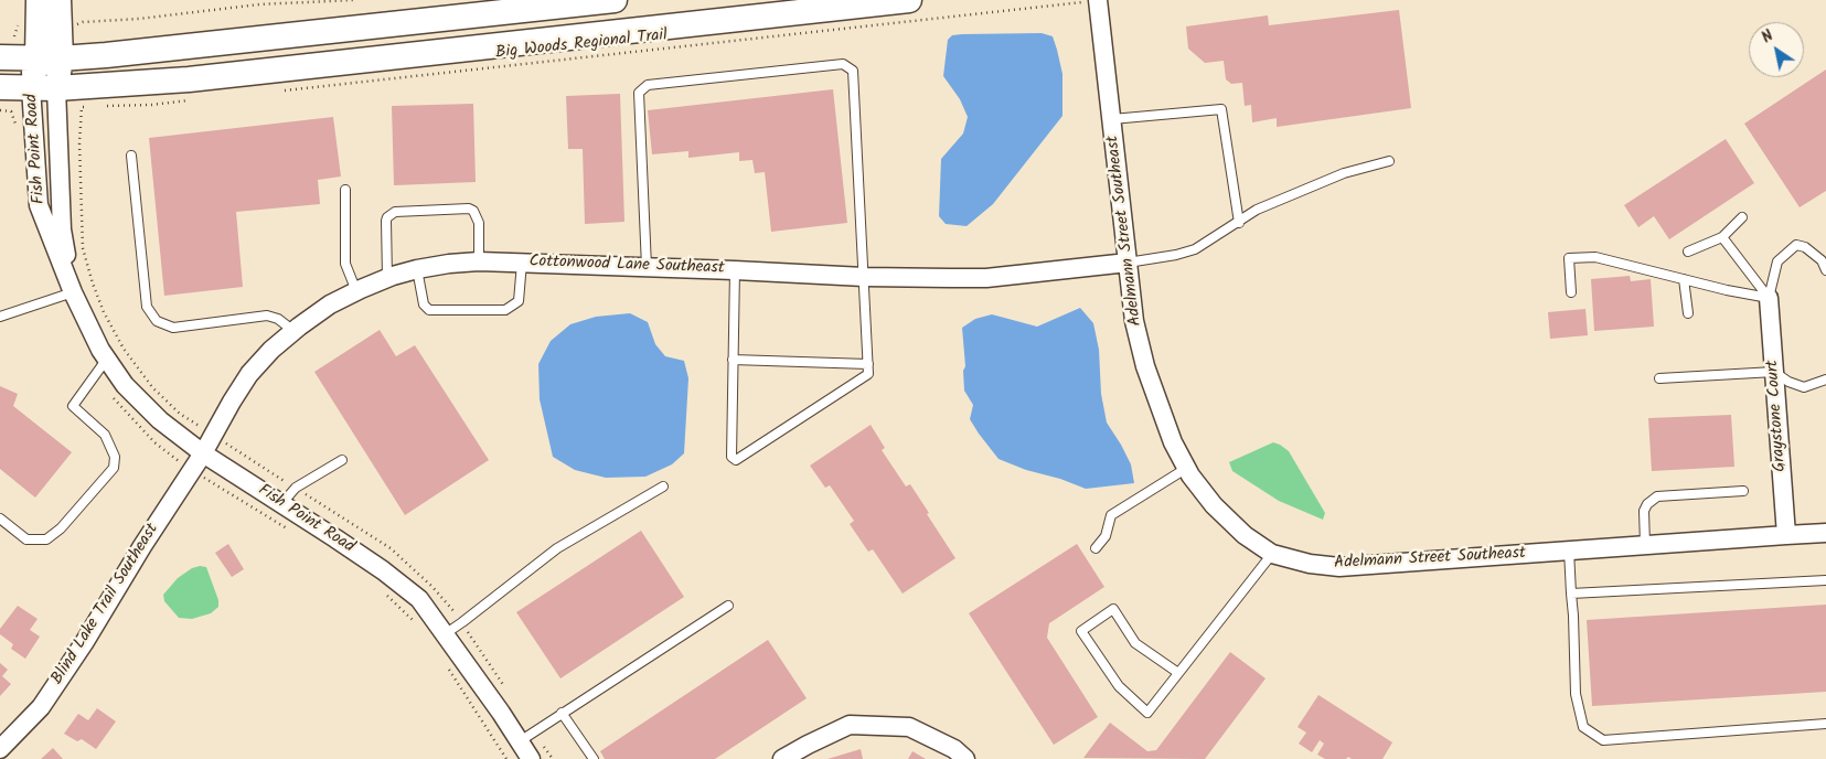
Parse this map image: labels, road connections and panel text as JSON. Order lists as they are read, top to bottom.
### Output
{
  "streets": {
    "main road": ["Fish Point Road"],
    "street": [
      "Adelmann Street Southeast",
      "Cottonwood Lane Southeast",
      "Graystone Court",
      "Blind Lake Trail Southeast"
    ],
    "path": ["Big Woods Regional Trail"]
  },
  "crossings": [
    ["Big Woods Regional Trail", "Adelmann Street Southeast"],
    ["Fish Point Road", "Cottonwood Lane Southeast"],
    ["Fish Point Road", "Blind Lake Trail Southeast"],
    ["Adelmann Street Southeast", "Cottonwood Lane Southeast"],
    ["Adelmann Street Southeast", "Graystone Court"],
    ["Cottonwood Lane Southeast", "Blind Lake Trail Southeast"]
  ],
  "north": "top left"
}
